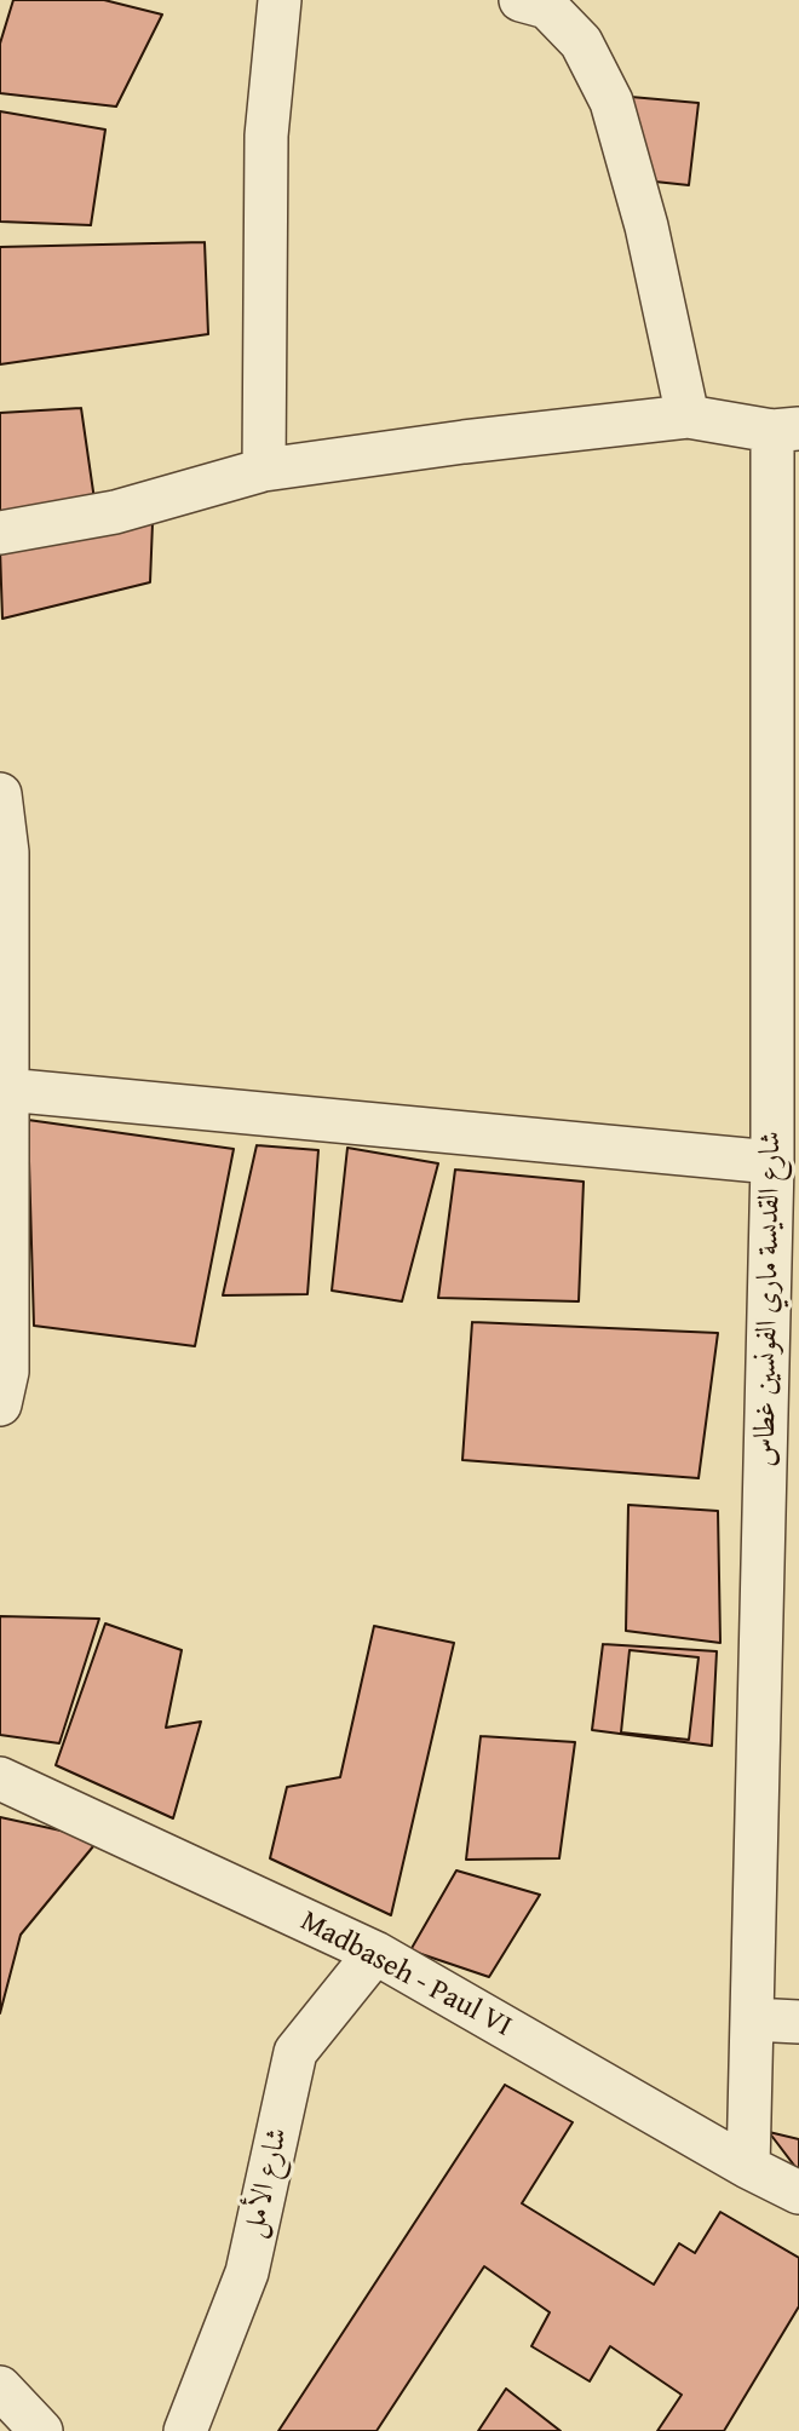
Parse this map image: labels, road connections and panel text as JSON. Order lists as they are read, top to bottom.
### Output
{
  "streets": {
    "street": ["شارع القديسة ماري الفونسين غطاس", "Madbaseh - Paul VI", "شارع الأمل"]
  },
  "crossings": [
    ["شارع القديسة ماري الفونسين غطاس", "Madbaseh - Paul VI"],
    ["Madbaseh - Paul VI", "شارع الأمل"]
  ]
}
